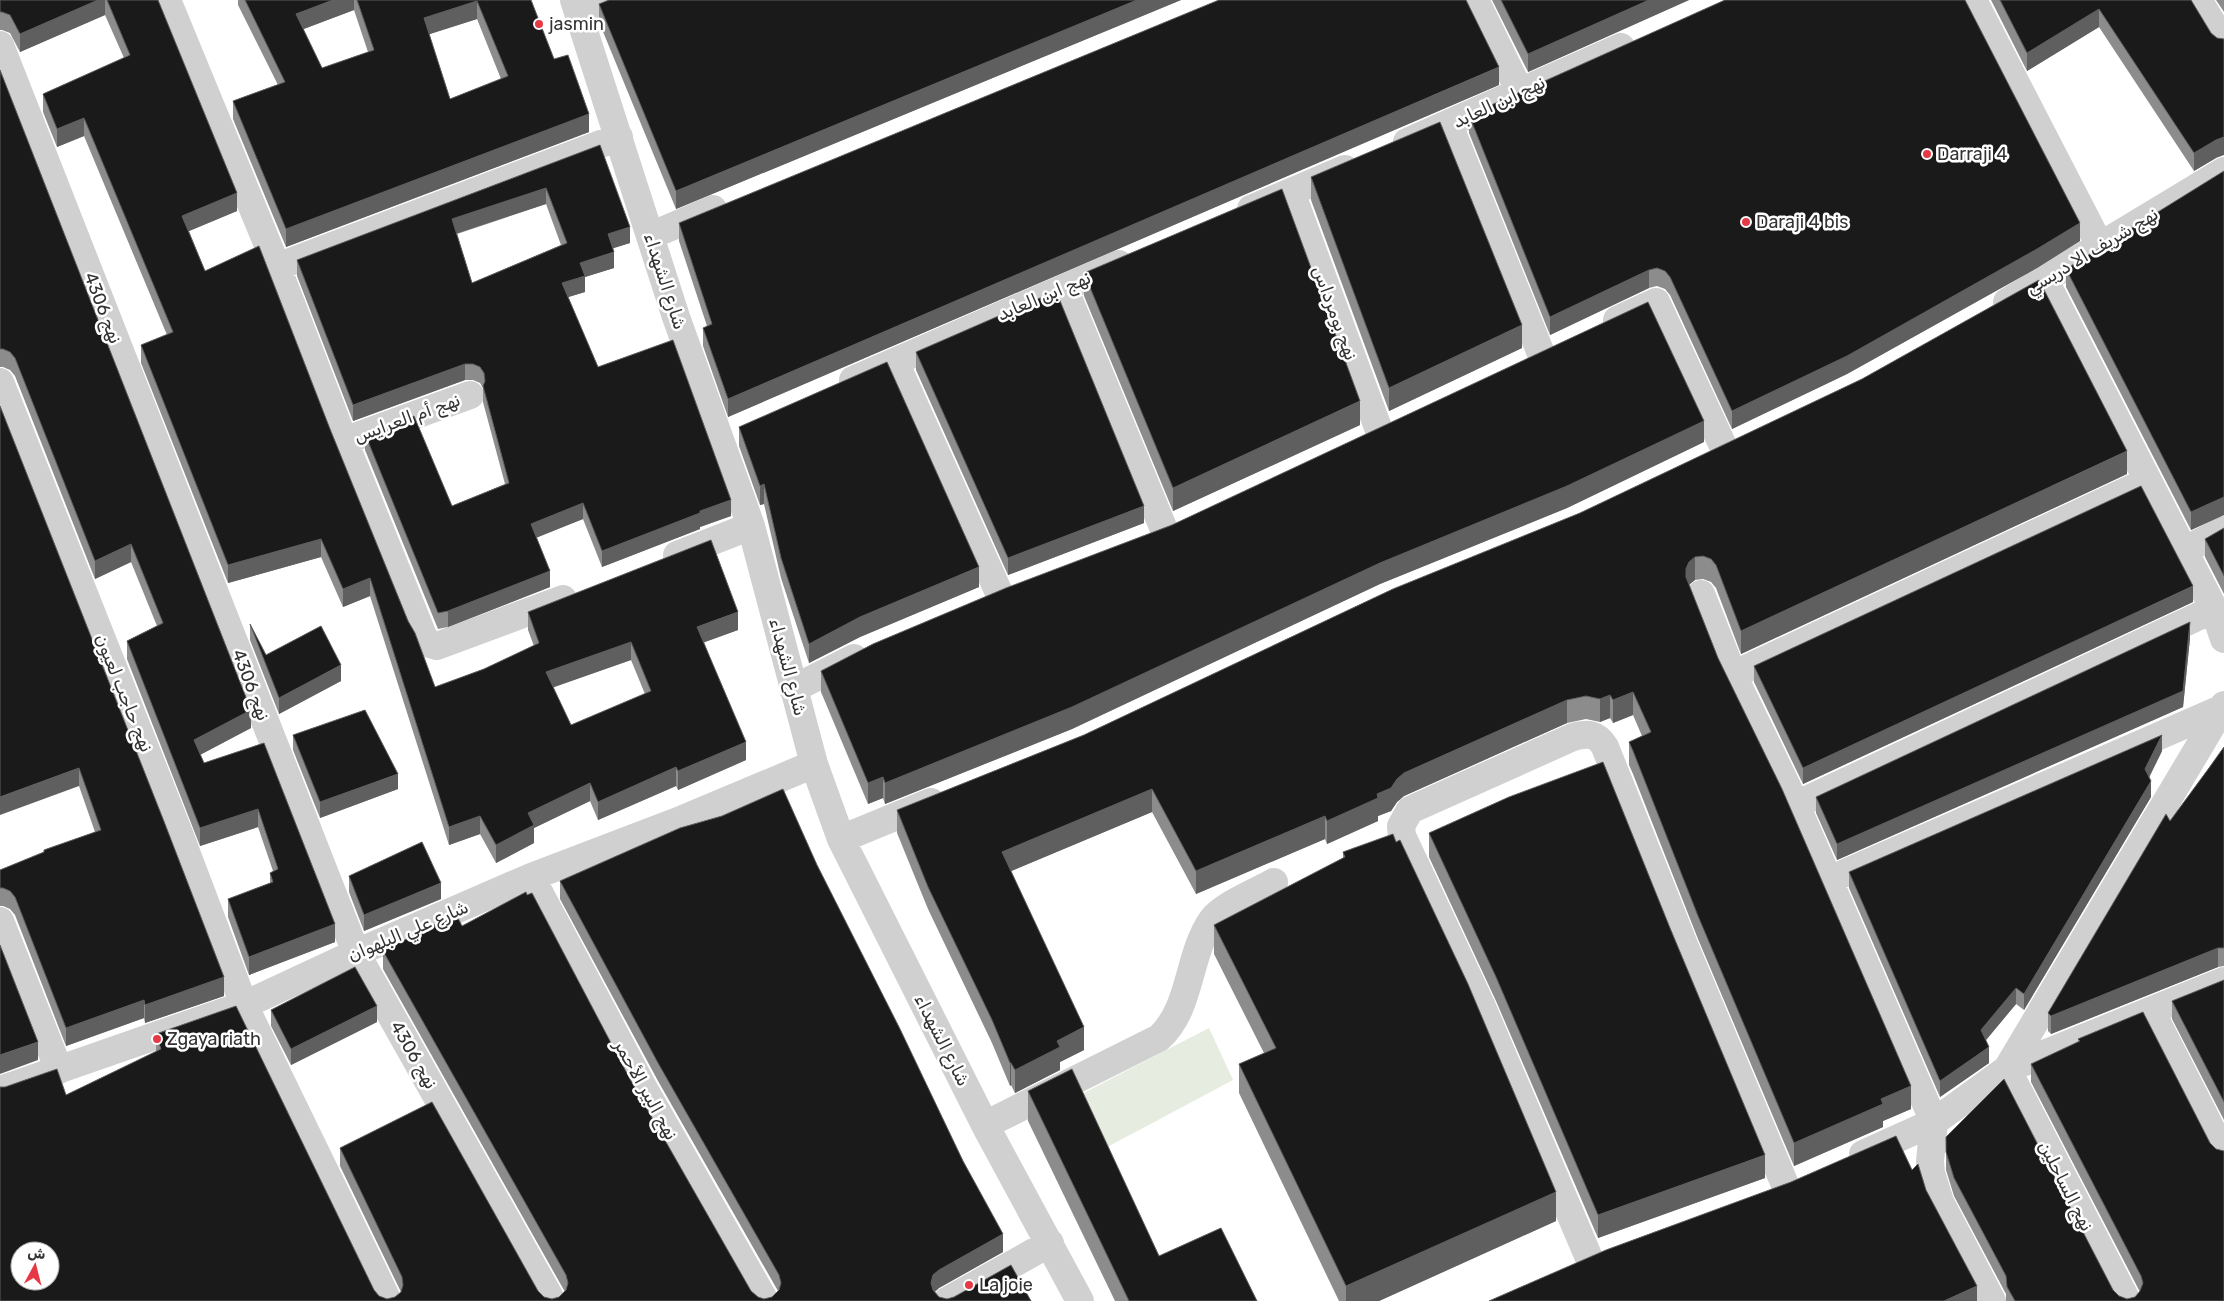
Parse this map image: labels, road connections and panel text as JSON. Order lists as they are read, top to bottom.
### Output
{
  "streets": {
    "street": [
      "نهج ابن العابد",
      "نهج شريف الا دريسي",
      "شارع الشهداء",
      "نهج 4306",
      "نهج بومرداس",
      "نهج أم العرايس",
      "نهج حاجب لعيون",
      "شارع علي البلهوان",
      "نهج البير الأحمر",
      "نهج الساحلين"
    ]
  },
  "crossings": [
    ["نهج ابن العابد", "نهج بومرداس"],
    ["شارع الشهداء", "شارع علي البلهوان"],
    ["نهج 4306", "شارع علي البلهوان"],
    ["نهج حاجب لعيون", "شارع علي البلهوان"],
    ["شارع علي البلهوان", "نهج البير الأحمر"]
  ],
  "places": [
    "jasmin",
    "Darraji 4",
    "Daraji 4 bis",
    "Zgaya riath",
    "La joie"
  ],
  "north": "top"
}
